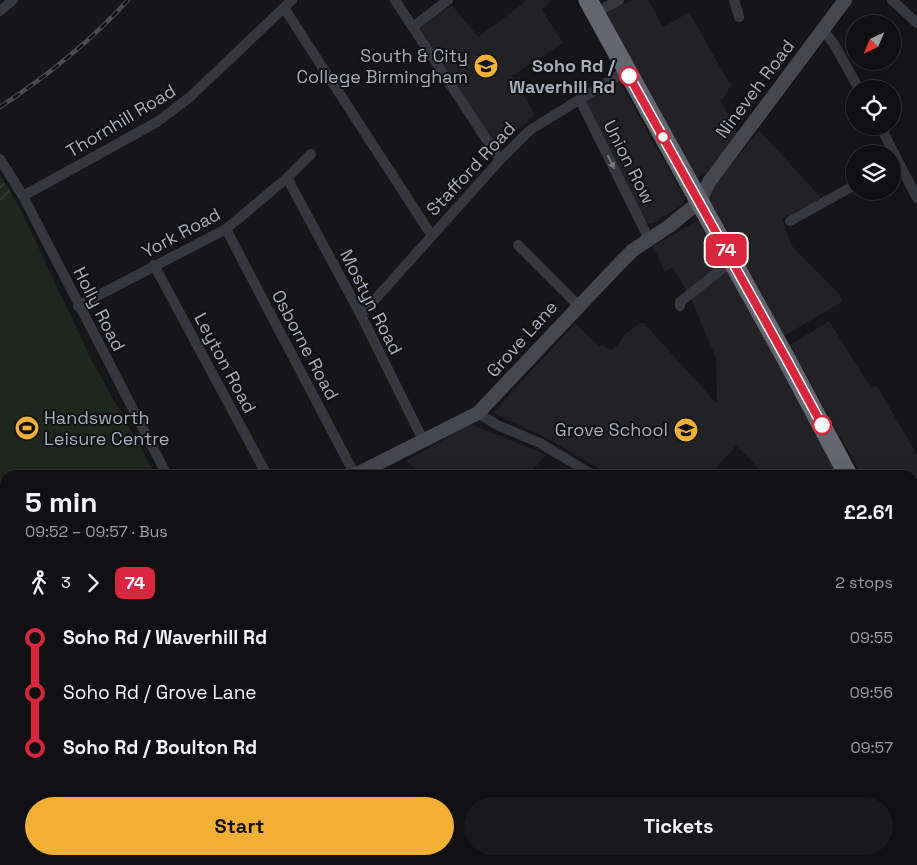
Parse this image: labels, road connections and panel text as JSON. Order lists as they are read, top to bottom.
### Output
{
  "streets": {
    "street": [
      "Nineveh Road",
      "Thornhill Road",
      "Union Row",
      "Stafford Road",
      "York Road",
      "Mostyn Road",
      "Holly Road",
      "Grove Lane",
      "Osborne Road",
      "Leyton Road"
    ]
  },
  "crossings": [
    ["Nineveh Road", "Grove Lane"],
    ["Thornhill Road", "Holly Road"],
    ["Union Row", "Stafford Road"],
    ["Union Row", "Grove Lane"],
    ["Stafford Road", "Mostyn Road"],
    ["York Road", "Mostyn Road"],
    ["York Road", "Holly Road"],
    ["York Road", "Osborne Road"],
    ["York Road", "Leyton Road"],
    ["Mostyn Road", "Grove Lane"]
  ],
  "one_way": ["Union Row"],
  "places": {
    "school or university": ["South & City College Birmingham", "Grove School"],
    "other": ["Soho Rd / Waverhill Rd"],
    "sports": ["Handsworth Leisure Centre"]
  },
  "lines": ["bus line 74"],
  "north": "bottom left",
  "page": {
    "on_map": "74",
    "heading": ["5 min", "09:52 – 09:57 · Bus", "£2.61"],
    "legs": ["3", "74", "2 stops"],
    "list": [
      {
        "name": "Soho Rd / Waverhill Rd",
        "value": "09:55"
      },
      {
        "name": "Soho Rd / Grove Lane",
        "value": "09:56"
      },
      {
        "name": "Soho Rd / Boulton Rd",
        "value": "09:57"
      }
    ],
    "buttons": ["Start", "Tickets"]
  }
}
